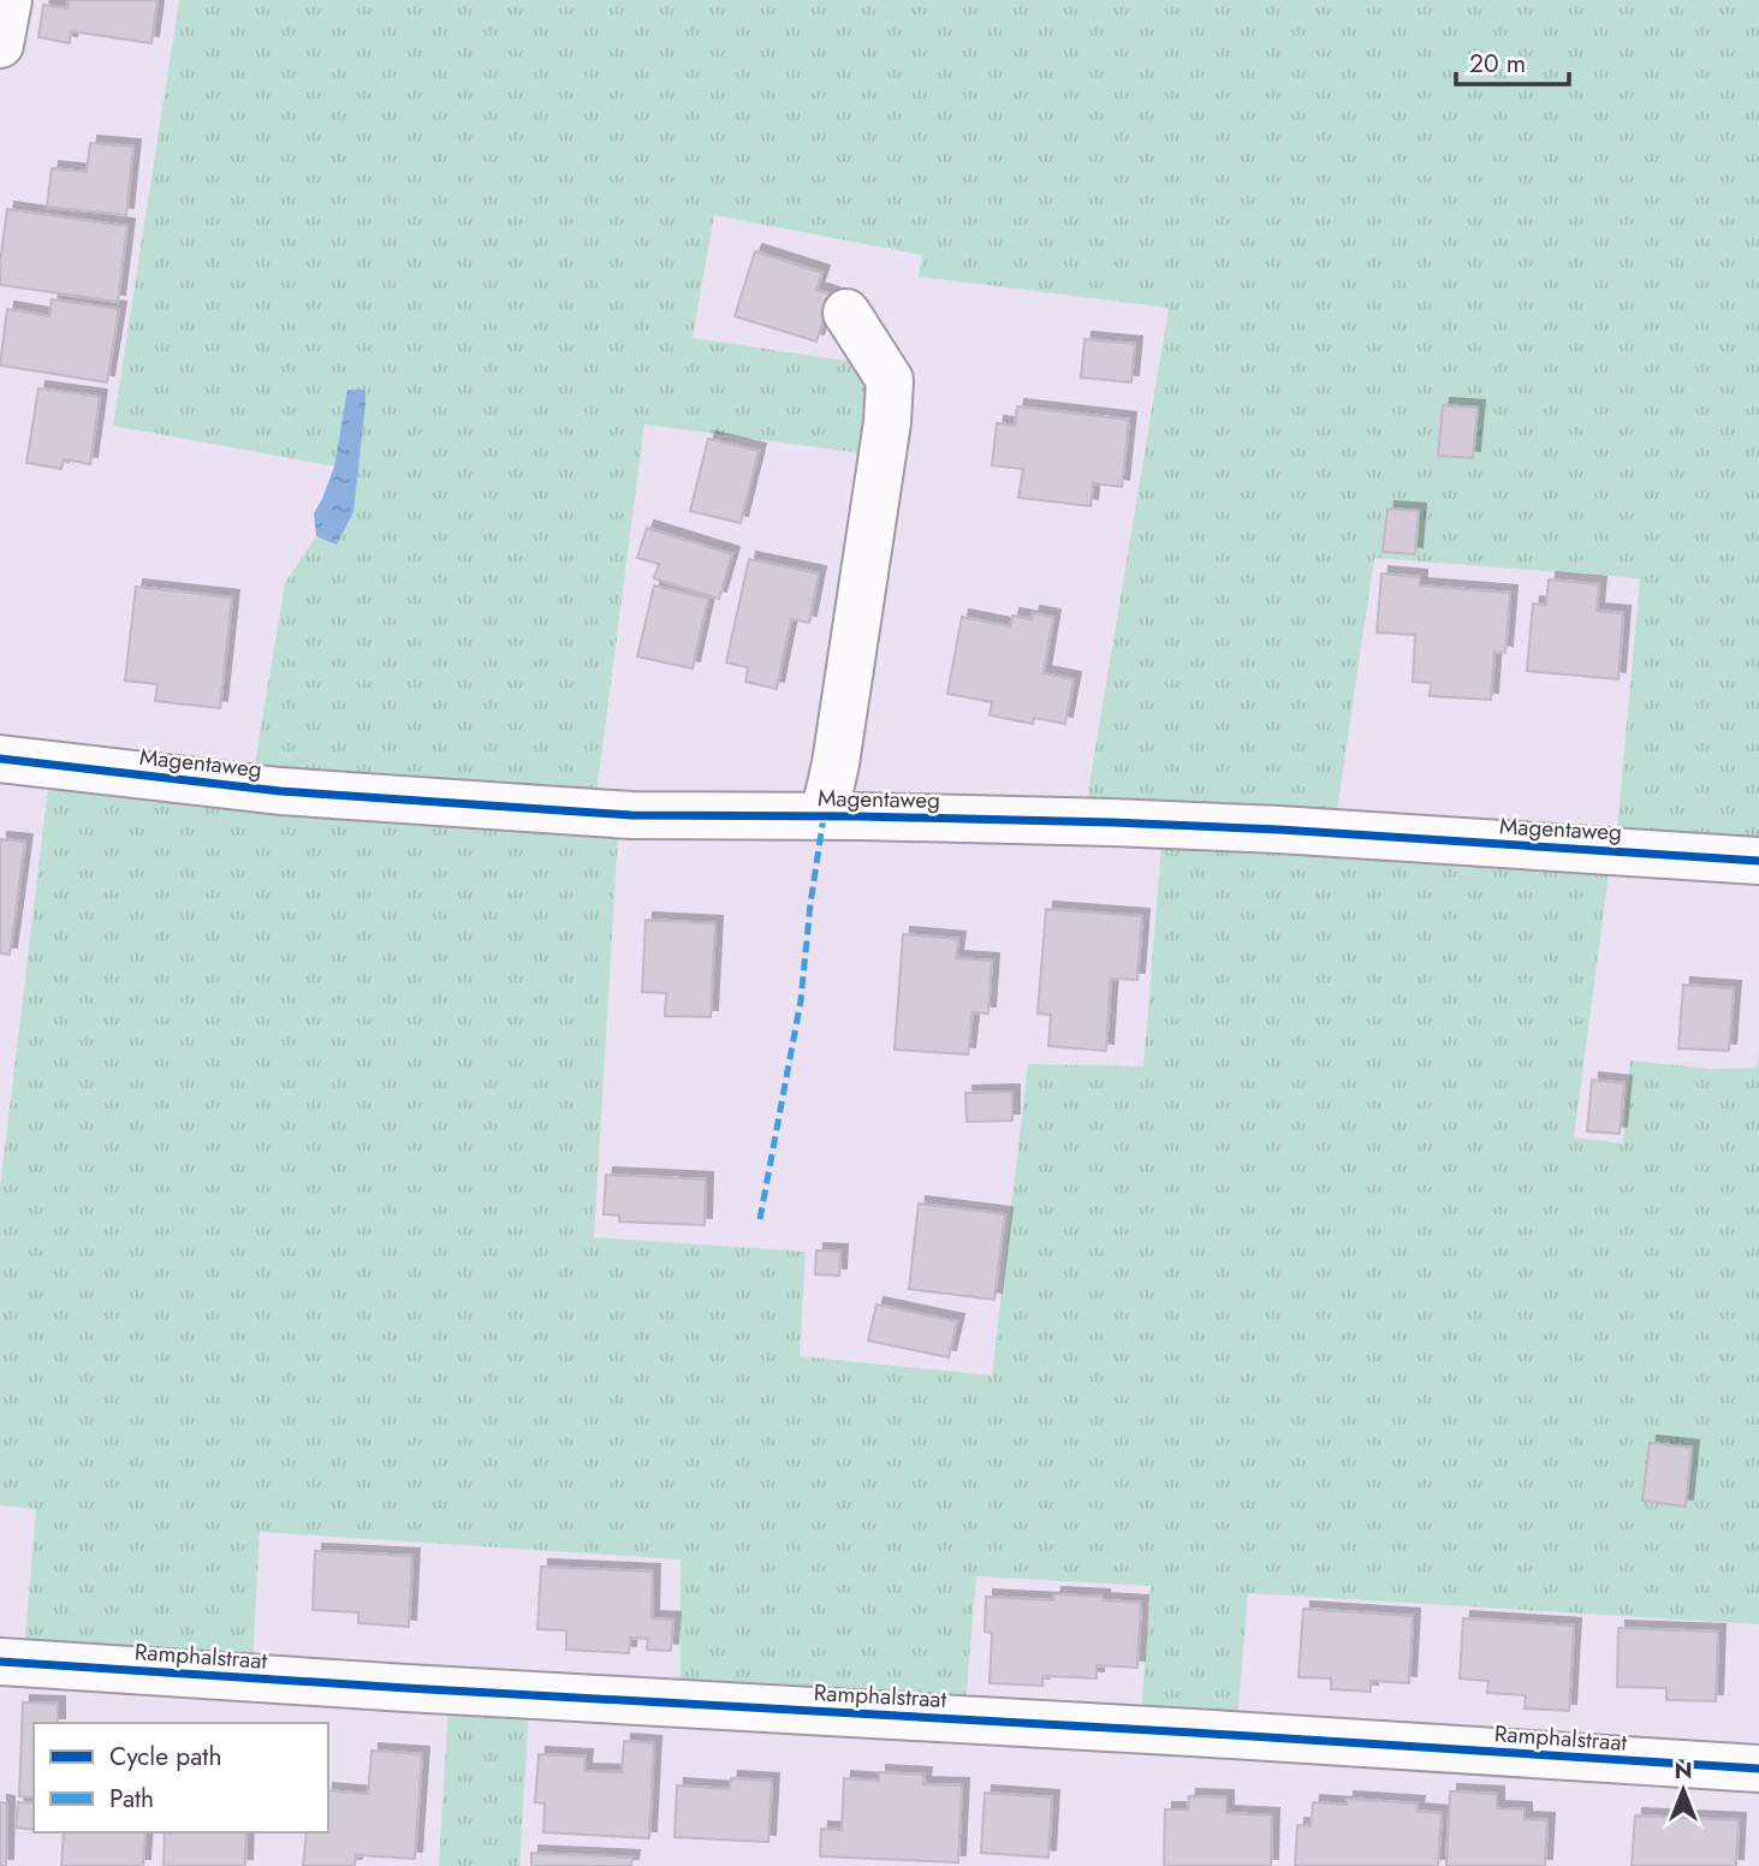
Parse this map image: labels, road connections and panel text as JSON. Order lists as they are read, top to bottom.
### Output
{
  "streets": {
    "street": ["Magentaweg", "Ramphalstraat"]
  },
  "legend": ["Cycle path", "Path"],
  "scale_bar": "20 m",
  "north": "top"
}
